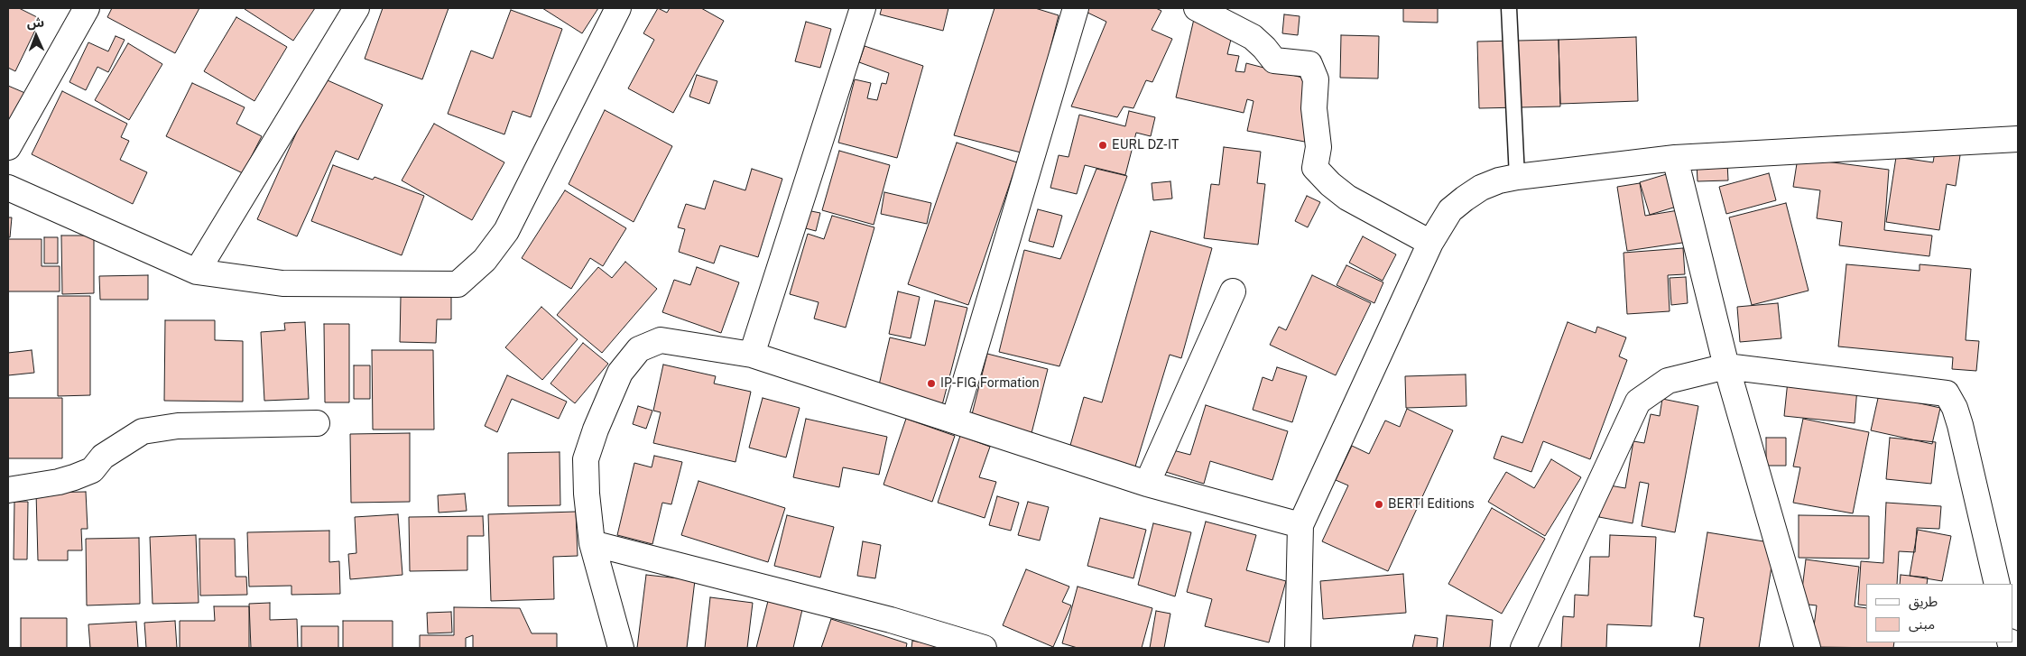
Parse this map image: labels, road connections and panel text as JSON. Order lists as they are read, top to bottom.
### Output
{
  "places": ["EURL DZ-IT", "IP-FIG Formation", "BERTI Editions"],
  "legend": ["طريق", "مبنى"],
  "north": "top"
}
